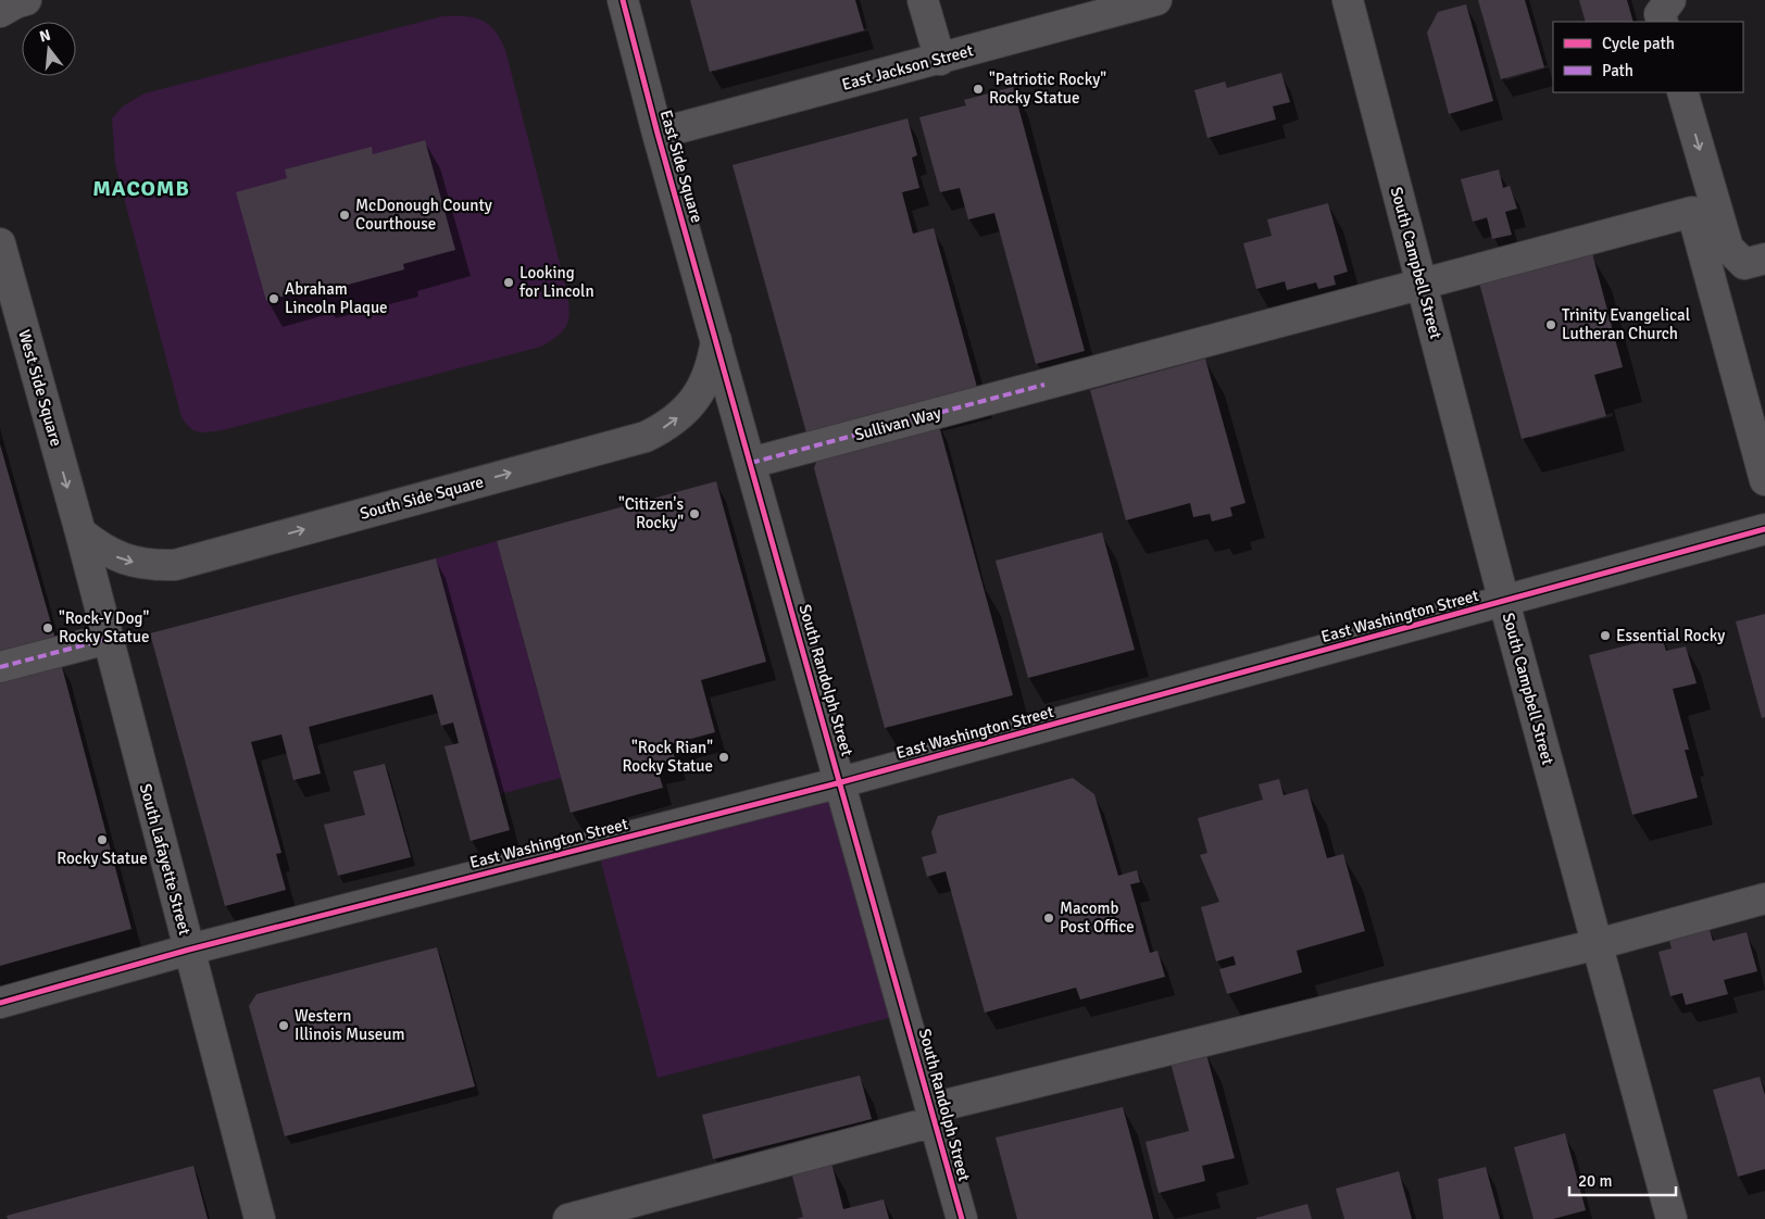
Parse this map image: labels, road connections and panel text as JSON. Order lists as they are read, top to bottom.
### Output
{
  "streets": {
    "street": [
      "East Jackson Street",
      "East Side Square",
      "South Campbell Street",
      "West Side Square",
      "Sullivan Way",
      "South Side Square",
      "East Washington Street",
      "South Randolph Street",
      "South Lafayette Street"
    ]
  },
  "crossings": [
    ["East Jackson Street", "East Side Square"],
    ["East Side Square", "South Side Square"],
    ["East Side Square", "South Randolph Street"],
    ["South Campbell Street", "Sullivan Way"],
    ["South Campbell Street", "East Washington Street"],
    ["West Side Square", "South Side Square"],
    ["West Side Square", "South Lafayette Street"],
    ["Sullivan Way", "South Randolph Street"],
    ["South Side Square", "South Randolph Street"],
    ["South Side Square", "South Lafayette Street"],
    ["East Washington Street", "South Randolph Street"],
    ["East Washington Street", "South Lafayette Street"]
  ],
  "one_way": ["West Side Square", "South Side Square"],
  "districts": ["MACOMB"],
  "places": [
    "\"Patriotic Rocky\" Rocky Statue",
    "McDonough County Courthouse",
    "Looking for Lincoln",
    "Abraham Lincoln Plaque",
    "Trinity Evangelical Lutheran Church",
    "\"Citizen's Rocky\"",
    "\"Rock-Y Dog\" Rocky Statue",
    "Essential Rocky",
    "\"Rock Rian\" Rocky Statue",
    "Rocky Statue",
    "Macomb Post Office",
    "Western Illinois Museum"
  ],
  "legend": ["Cycle path", "Path"],
  "scale_bar": "20 m",
  "north": "top"
}
